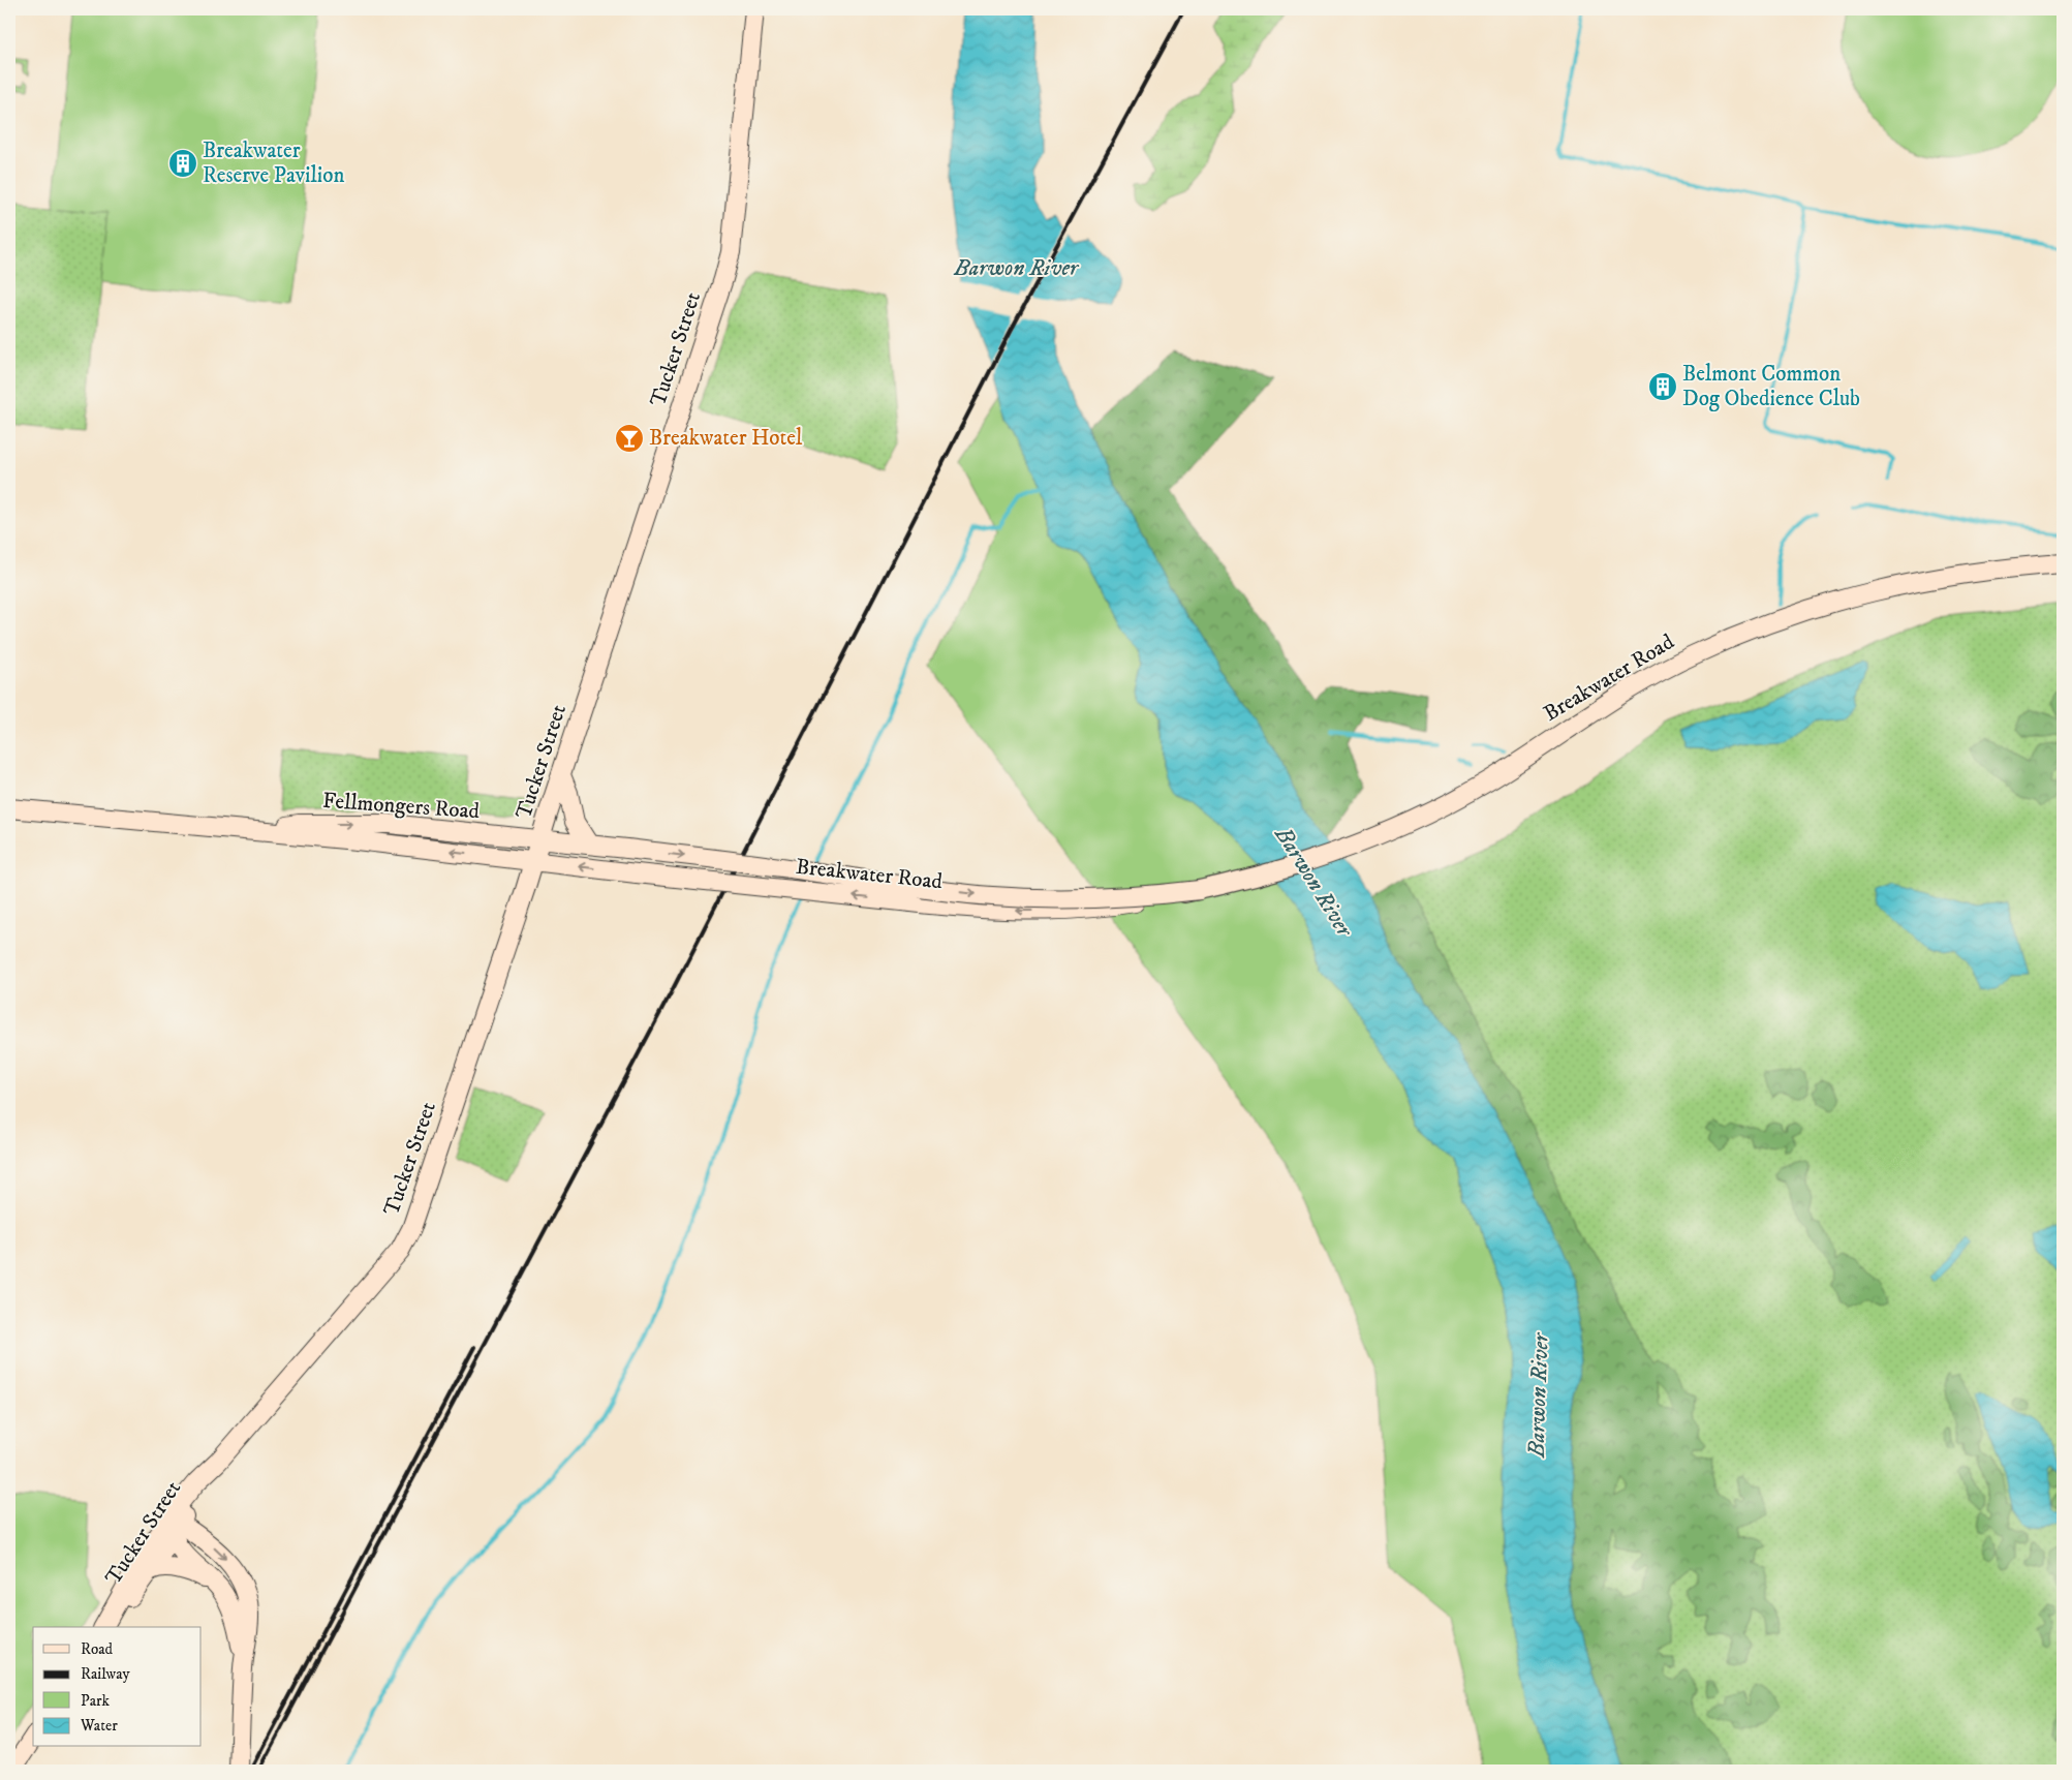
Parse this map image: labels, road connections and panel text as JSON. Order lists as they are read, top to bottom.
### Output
{
  "streets": {
    "main road": ["Tucker Street", "Breakwater Road", "Fellmongers Road"]
  },
  "crossings": [
    ["Tucker Street", "Breakwater Road"],
    ["Tucker Street", "Fellmongers Road"],
    ["Breakwater Road", "Fellmongers Road"]
  ],
  "water": ["Barwon River"],
  "places": {
    "building": ["Breakwater Reserve Pavilion", "Belmont Common Dog Obedience Club"],
    "bar": ["Breakwater Hotel"]
  },
  "legend": [
    "Road",
    "Railway",
    "Park",
    "Water"
  ]
}
